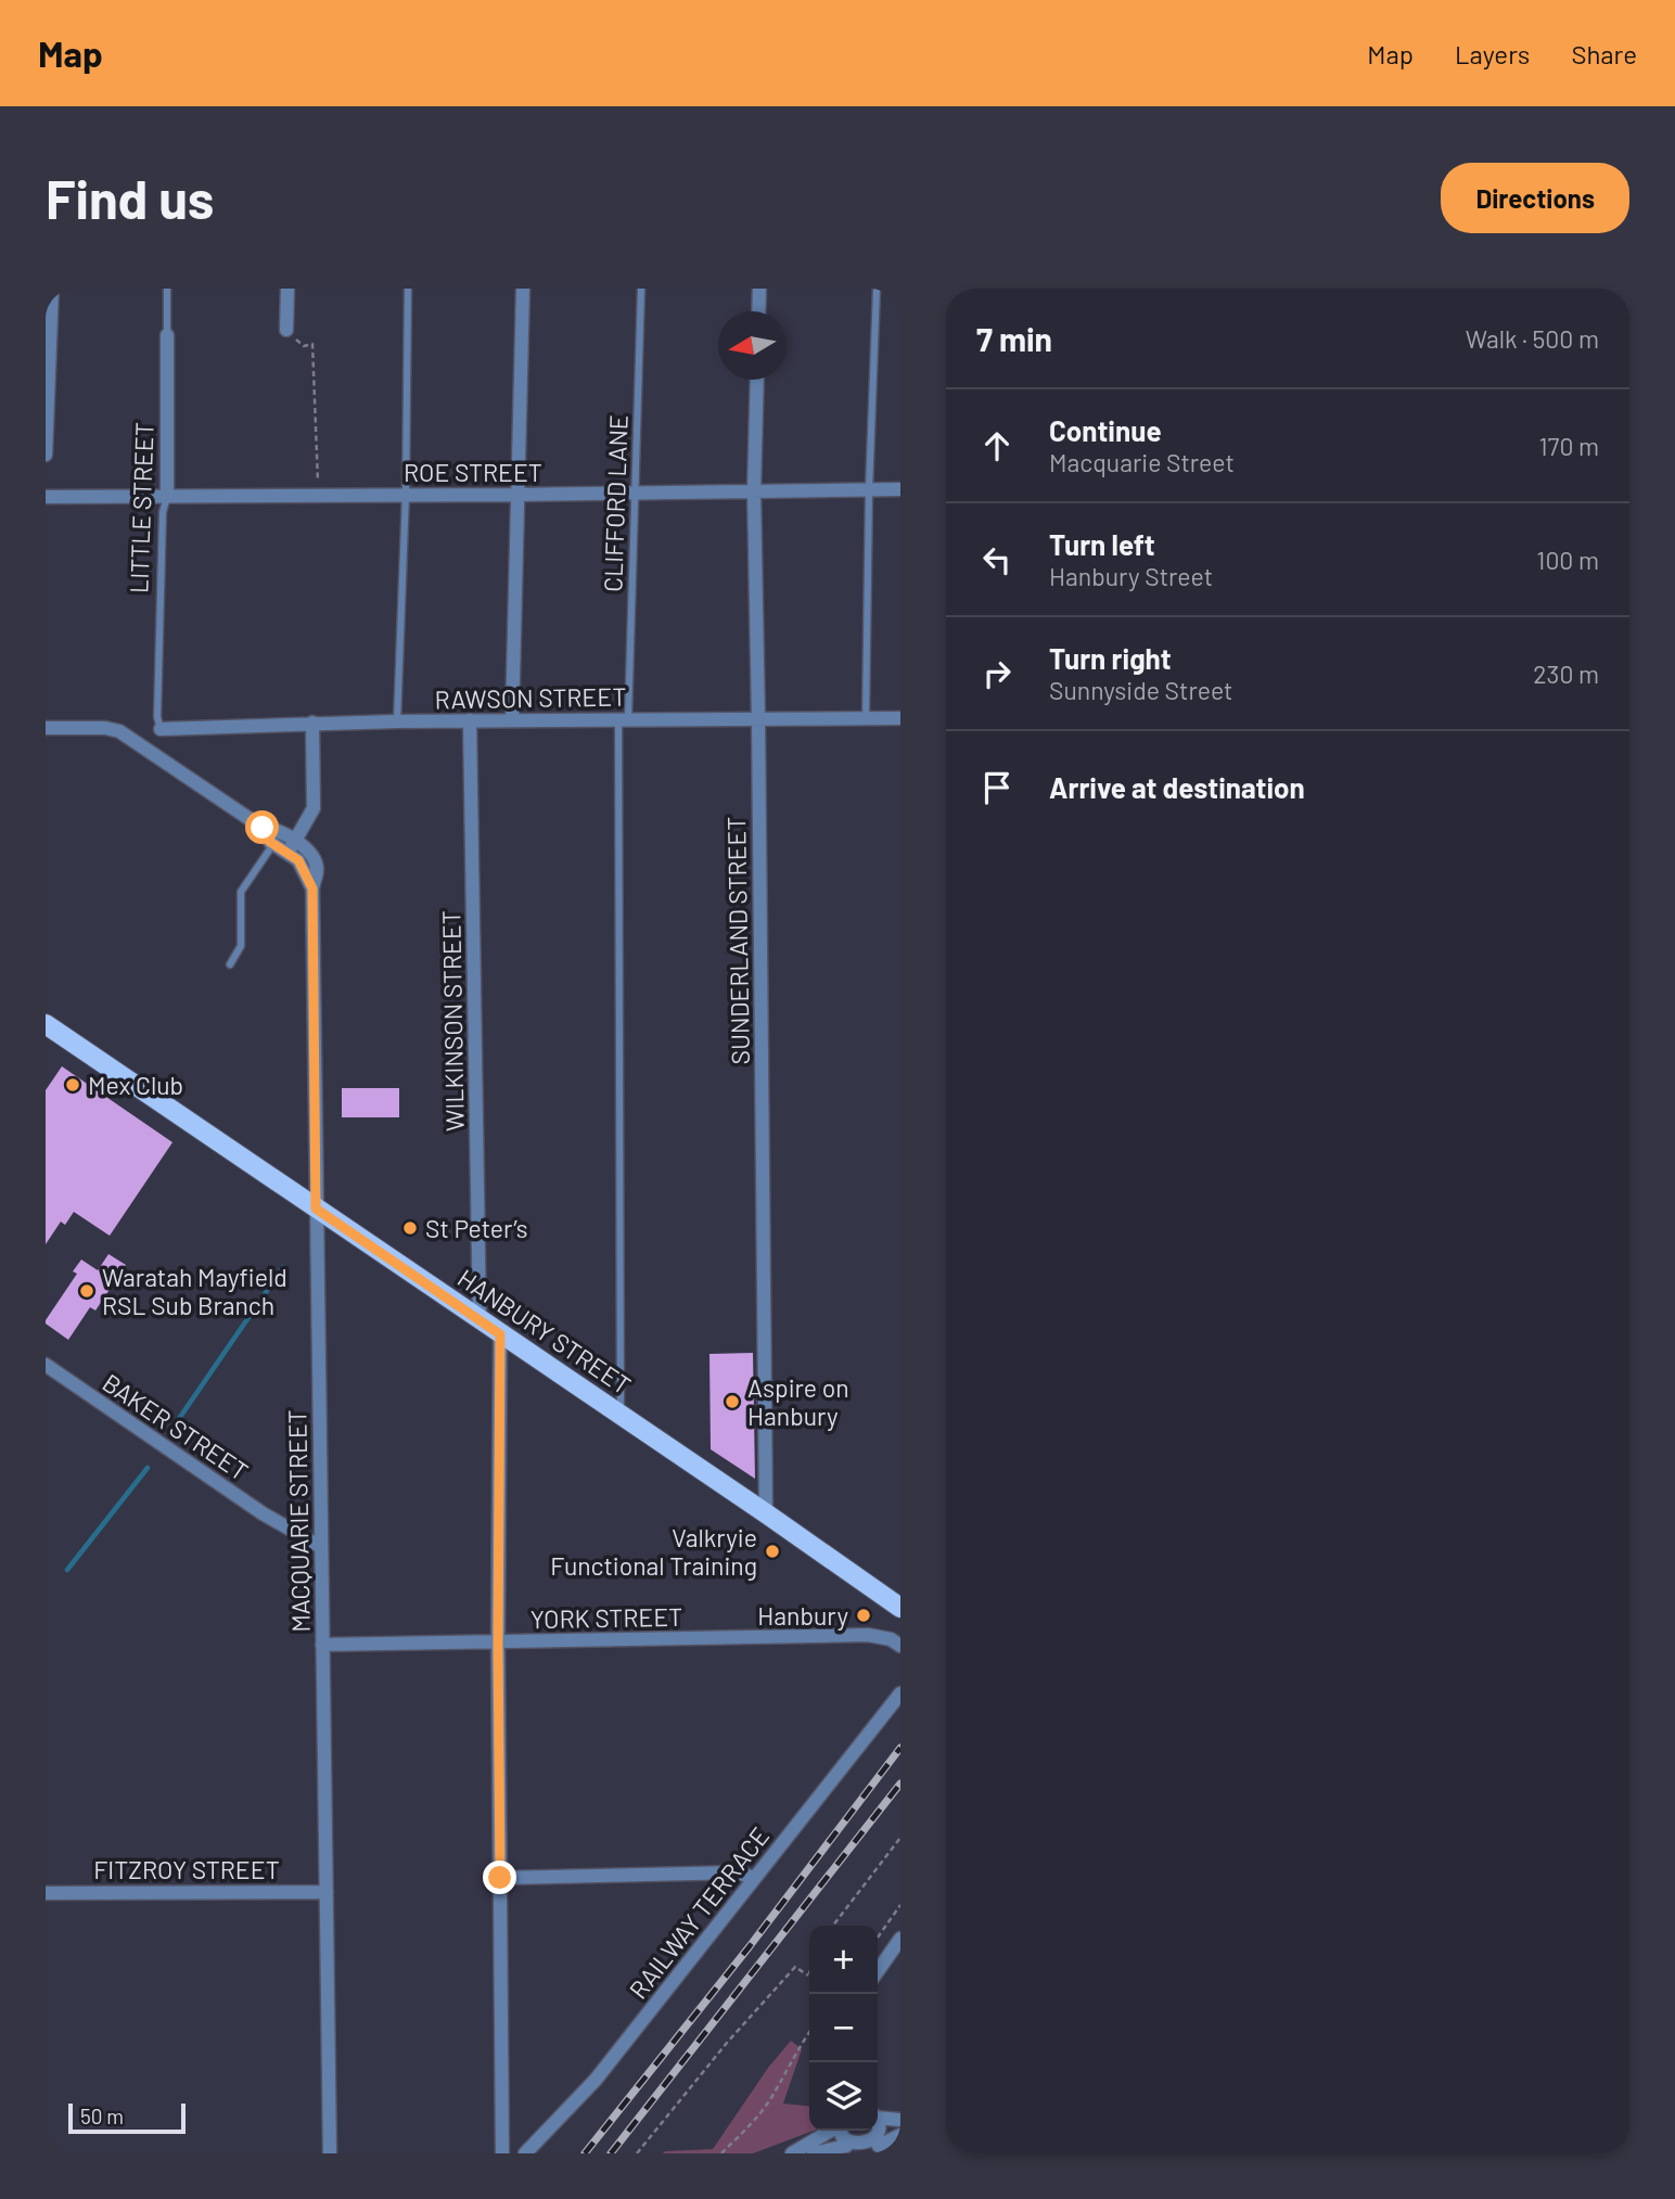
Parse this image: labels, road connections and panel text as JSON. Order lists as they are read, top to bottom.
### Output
{
  "streets": {
    "main road": ["HANBURY STREET"],
    "street": [
      "ROE STREET",
      "LITTLE STREET",
      "RAWSON STREET",
      "SUNDERLAND STREET",
      "WILKINSON STREET",
      "BAKER STREET",
      "MACQUARIE STREET",
      "YORK STREET",
      "FITZROY STREET",
      "RAILWAY TERRACE"
    ],
    "lane": ["CLIFFORD LANE"]
  },
  "crossings": [
    ["ROE STREET", "CLIFFORD LANE"],
    ["ROE STREET", "LITTLE STREET"],
    ["ROE STREET", "SUNDERLAND STREET"],
    ["CLIFFORD LANE", "RAWSON STREET"],
    ["CLIFFORD LANE", "HANBURY STREET"],
    ["LITTLE STREET", "RAWSON STREET"],
    ["RAWSON STREET", "SUNDERLAND STREET"],
    ["RAWSON STREET", "WILKINSON STREET"],
    ["SUNDERLAND STREET", "HANBURY STREET"],
    ["WILKINSON STREET", "HANBURY STREET"],
    ["HANBURY STREET", "MACQUARIE STREET"],
    ["BAKER STREET", "MACQUARIE STREET"],
    ["MACQUARIE STREET", "YORK STREET"],
    ["MACQUARIE STREET", "FITZROY STREET"]
  ],
  "places": [
    "Mex Club",
    "St Peter’s",
    "Waratah Mayfield RSL Sub Branch",
    "Aspire on Hanbury",
    "Valkryie Functional Training",
    "Hanbury"
  ],
  "scale_bar": "50 m",
  "north": "left",
  "page": {
    "header": "Map",
    "nav": ["Map", "Layers", "Share"],
    "buttons": "Directions",
    "title": "Find us",
    "heading": ["7 min", "Walk · 500 m"],
    "list": [
      ["Continue", "Macquarie Street", "170 m"],
      ["Turn left", "Hanbury Street", "100 m"],
      ["Turn right", "Sunnyside Street", "230 m"],
      "Arrive at destination"
    ],
    "map_buttons": ["+", "−"],
    "scale": "50 m"
  }
}
